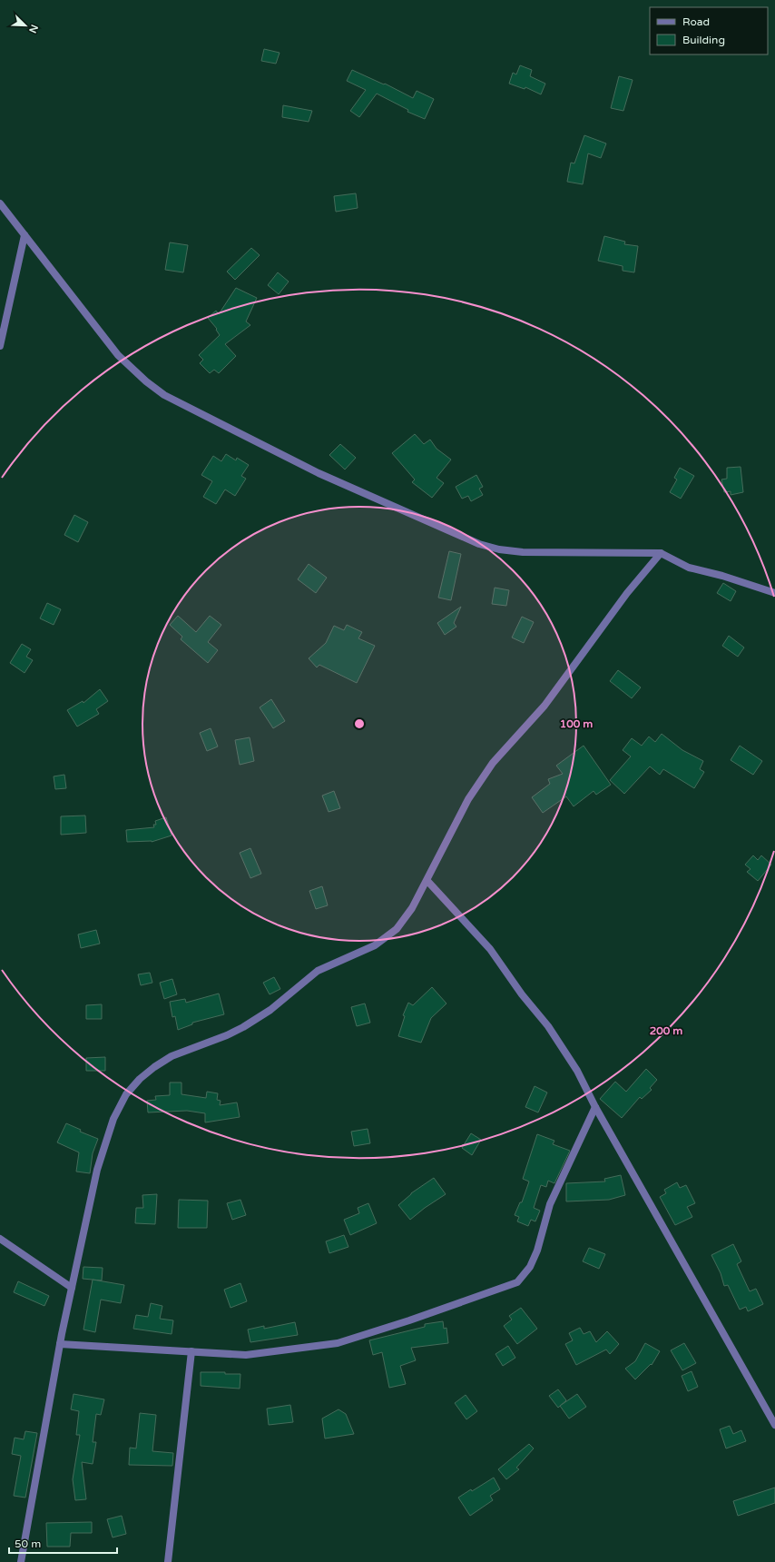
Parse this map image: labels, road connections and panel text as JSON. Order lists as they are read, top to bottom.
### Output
{
  "legend": ["Road", "Building"],
  "scale_bar": "50 m",
  "north": "bottom right",
  "rings": ["100 m", "200 m"]
}
